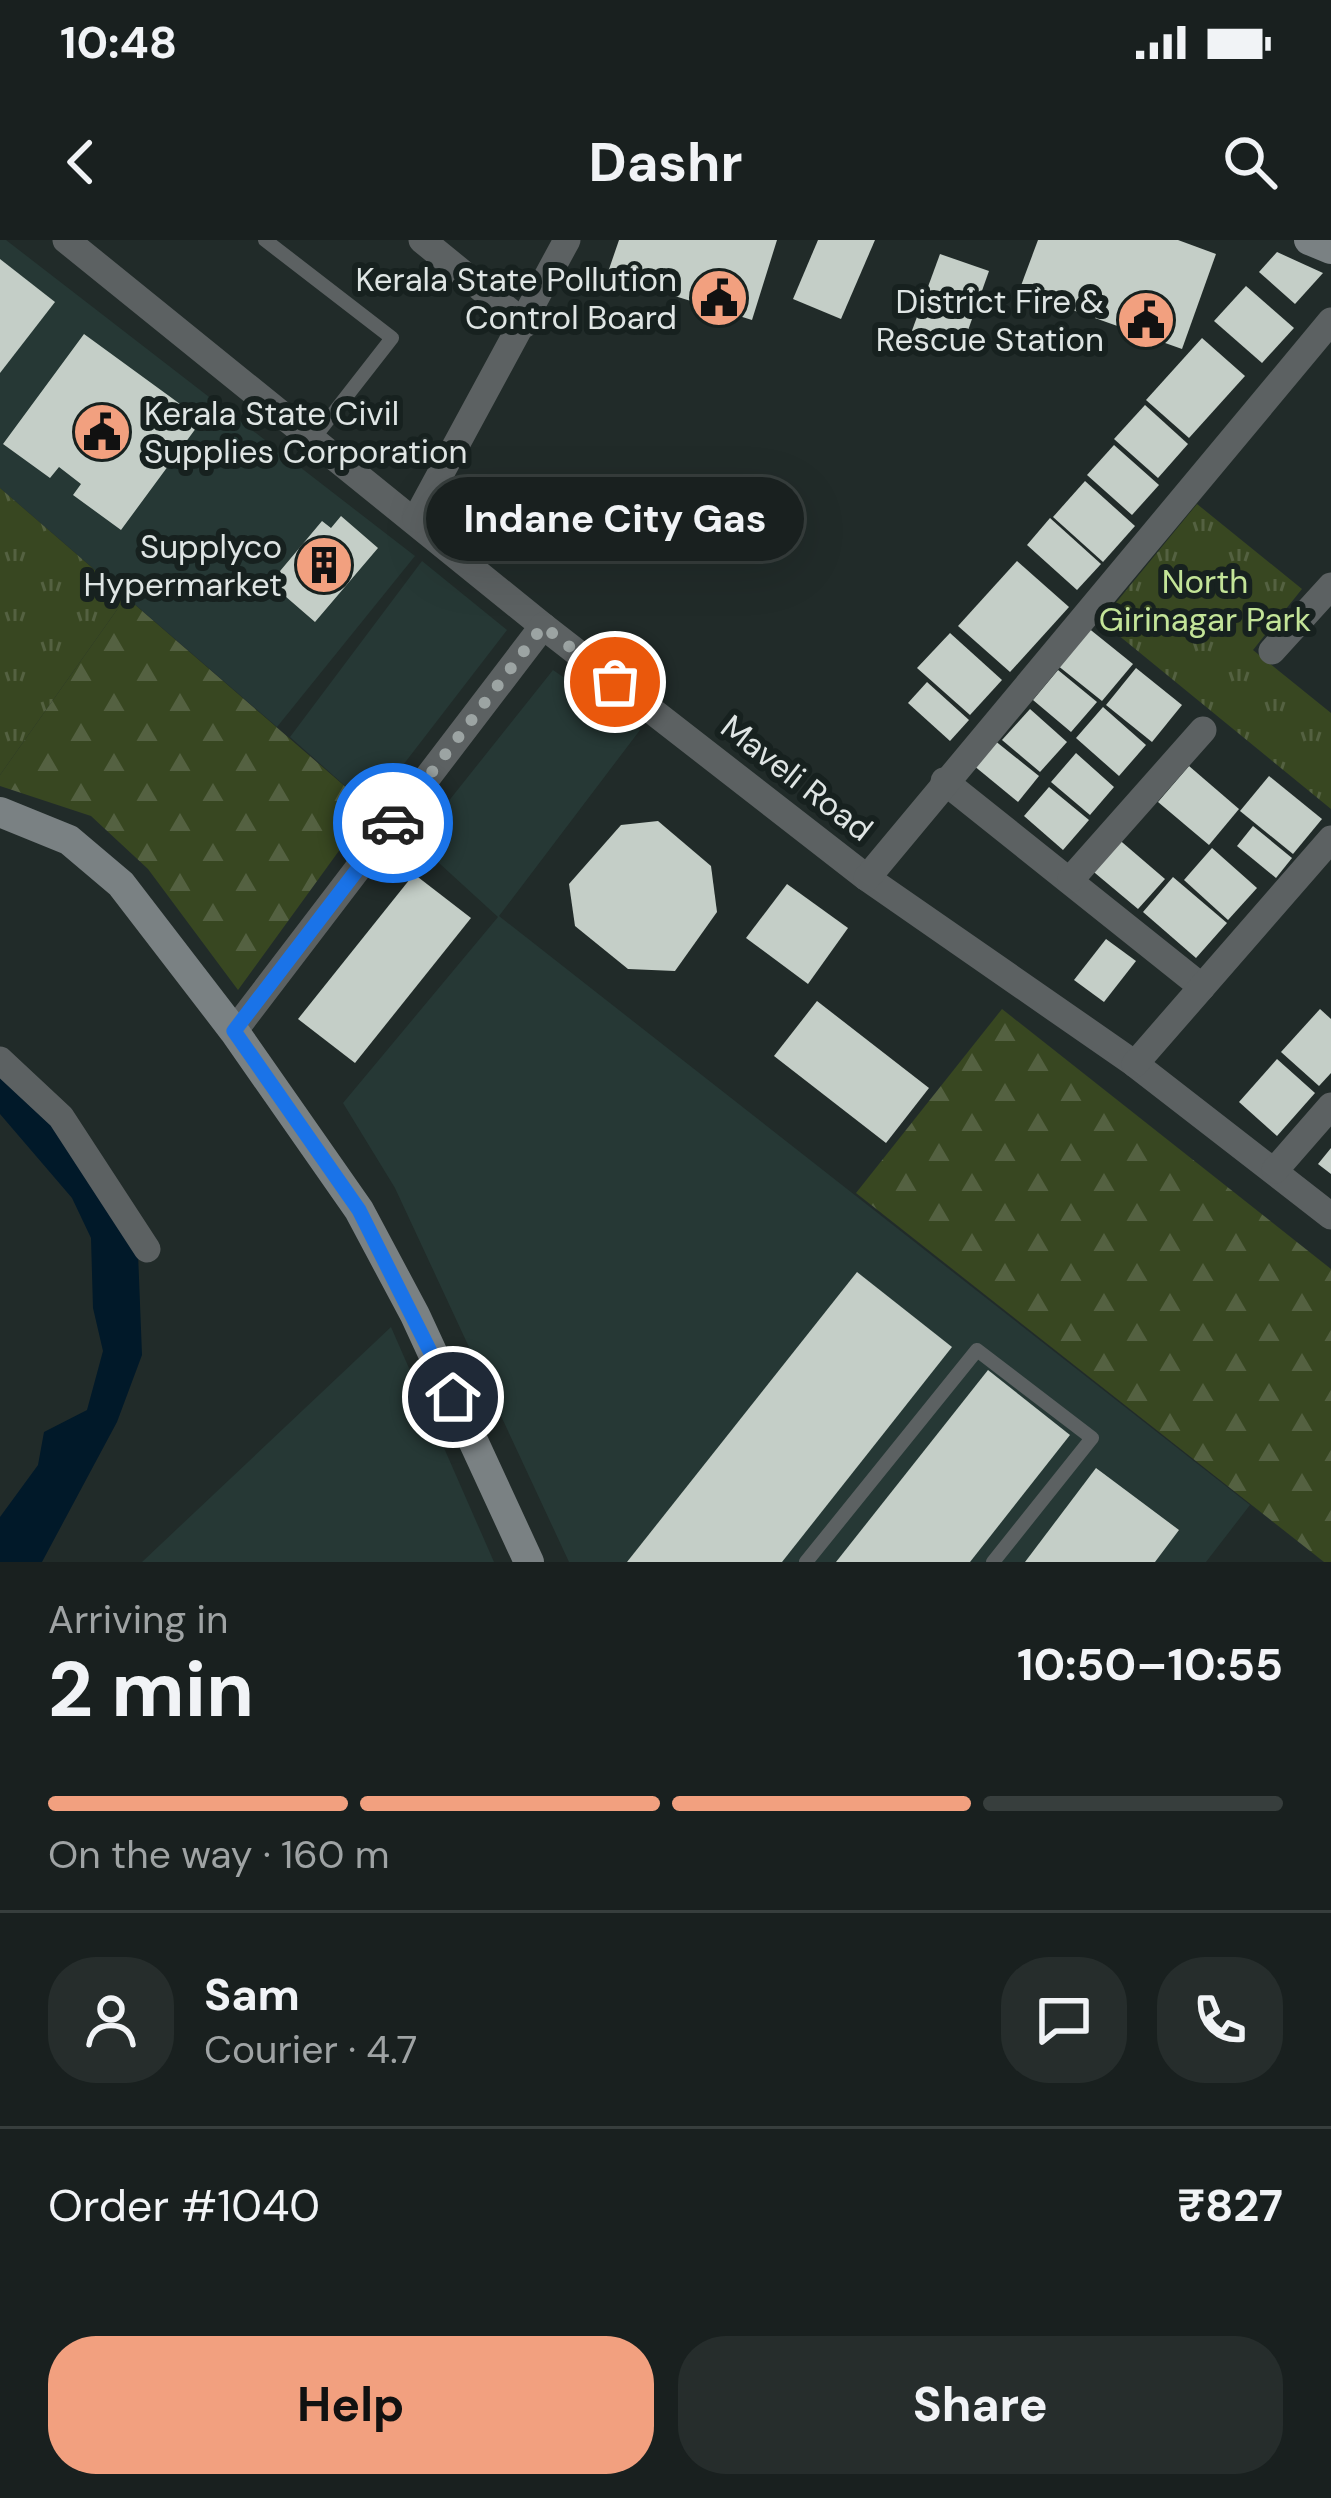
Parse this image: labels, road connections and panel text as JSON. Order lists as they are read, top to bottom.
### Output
{
  "streets": {
    "street": ["Maveli Road"]
  },
  "parks": ["North Girinagar Park"],
  "places": {
    "public building": ["Kerala State Pollution Control Board", "District Fire & Rescue Station", "Kerala State Civil Supplies Corporation"],
    "building": ["Supplyco Hypermarket"],
    "other": ["Indane City Gas"]
  },
  "page": {
    "status": "10:48",
    "header": "Dashr",
    "bubble": "Indane City Gas",
    "heading": ["2 min", "Arriving in", "10:50–10:55"],
    "panel": [
      "Sam",
      "Courier · 4.7",
      "Order #1040",
      "₹827"
    ],
    "bar": "On the way · 160 m",
    "buttons": ["Help", "Share"]
  }
}
